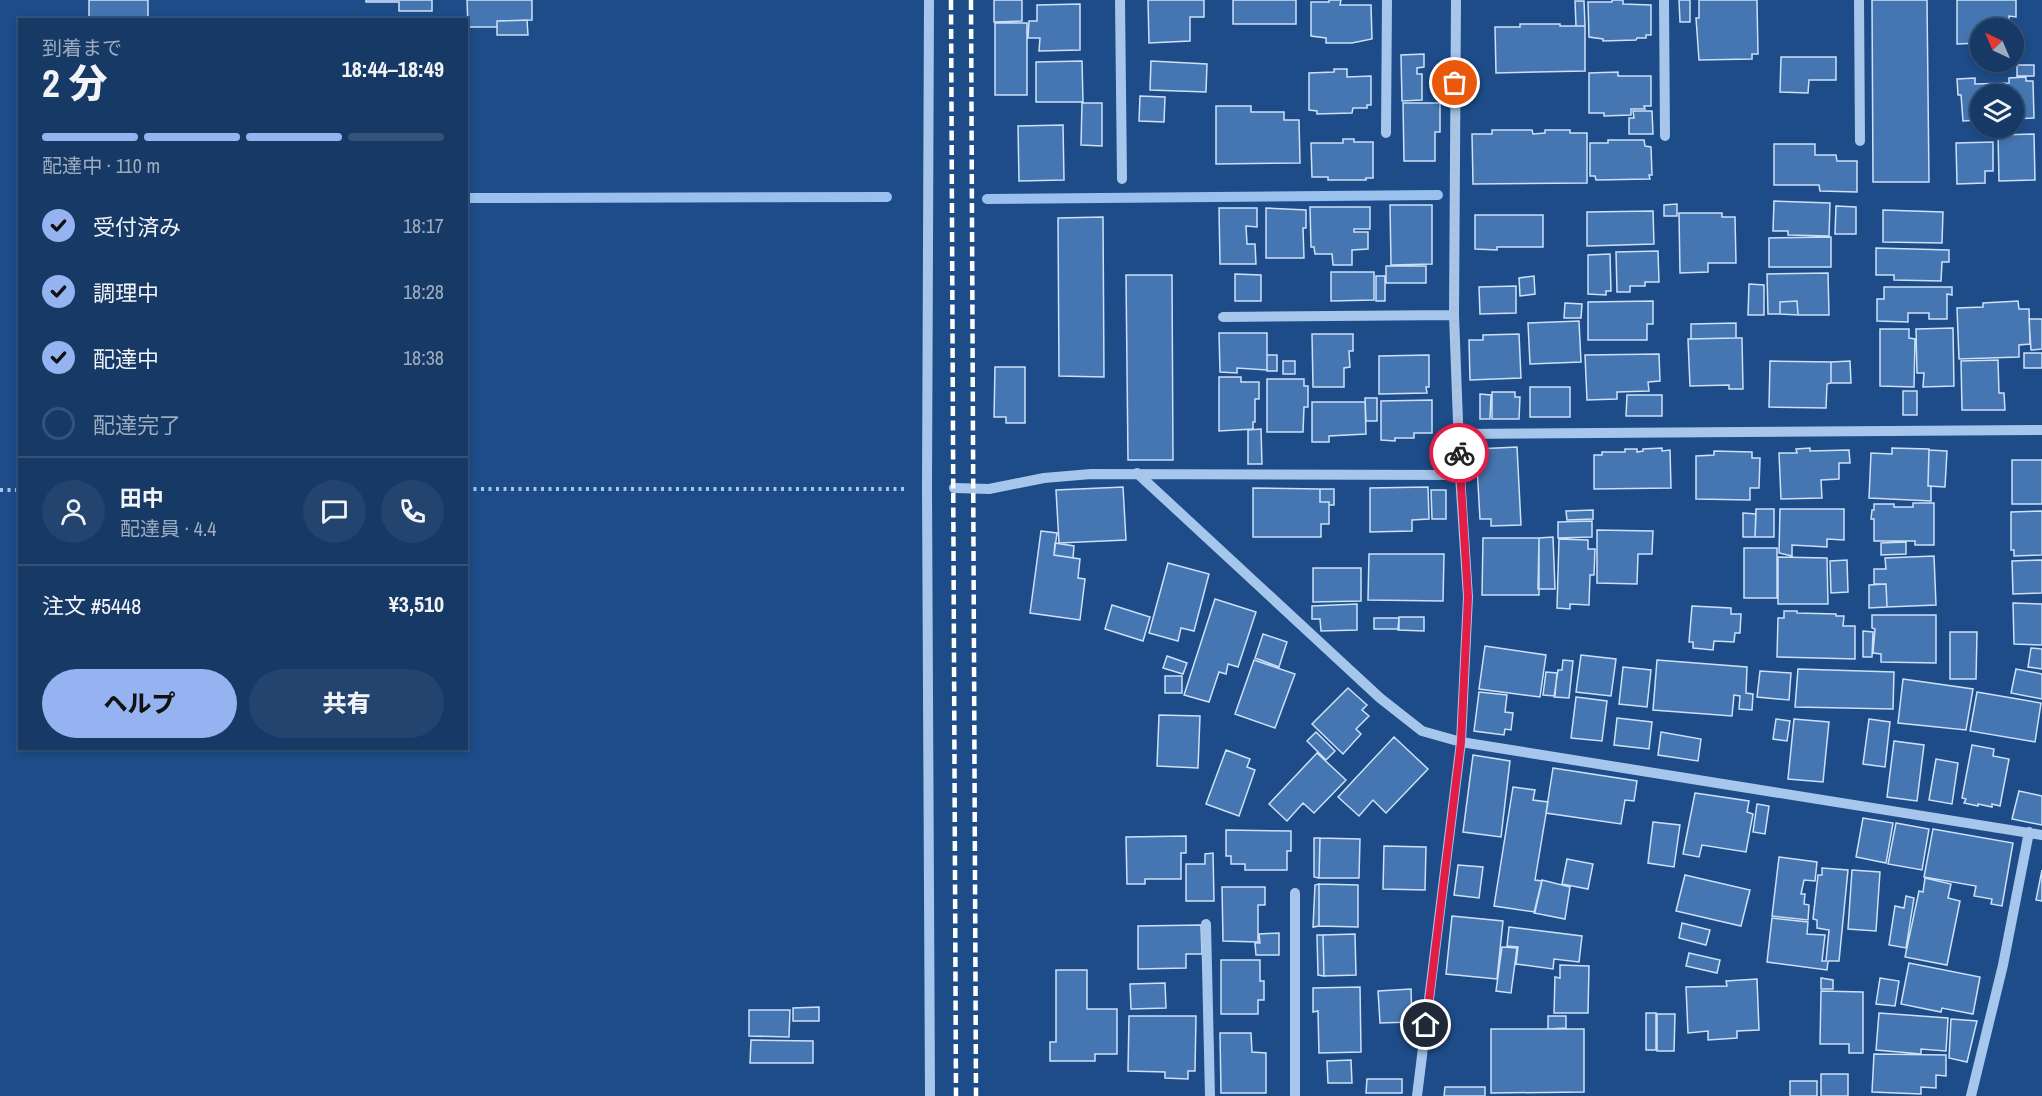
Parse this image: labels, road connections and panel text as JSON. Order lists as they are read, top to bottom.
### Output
{
  "north": "top left",
  "page": {
    "heading": ["2 分", "到着まで", "18:44–18:49"],
    "panel": [
      "田中",
      "配達員 · 4.4",
      "注文 #5448",
      "¥3,510"
    ],
    "bar": "配達中 · 110 m",
    "list": [
      ["受付済み", "18:17"],
      ["調理中", "18:28"],
      ["配達中", "18:38"],
      "配達完了"
    ],
    "buttons": ["ヘルプ", "共有"]
  }
}
